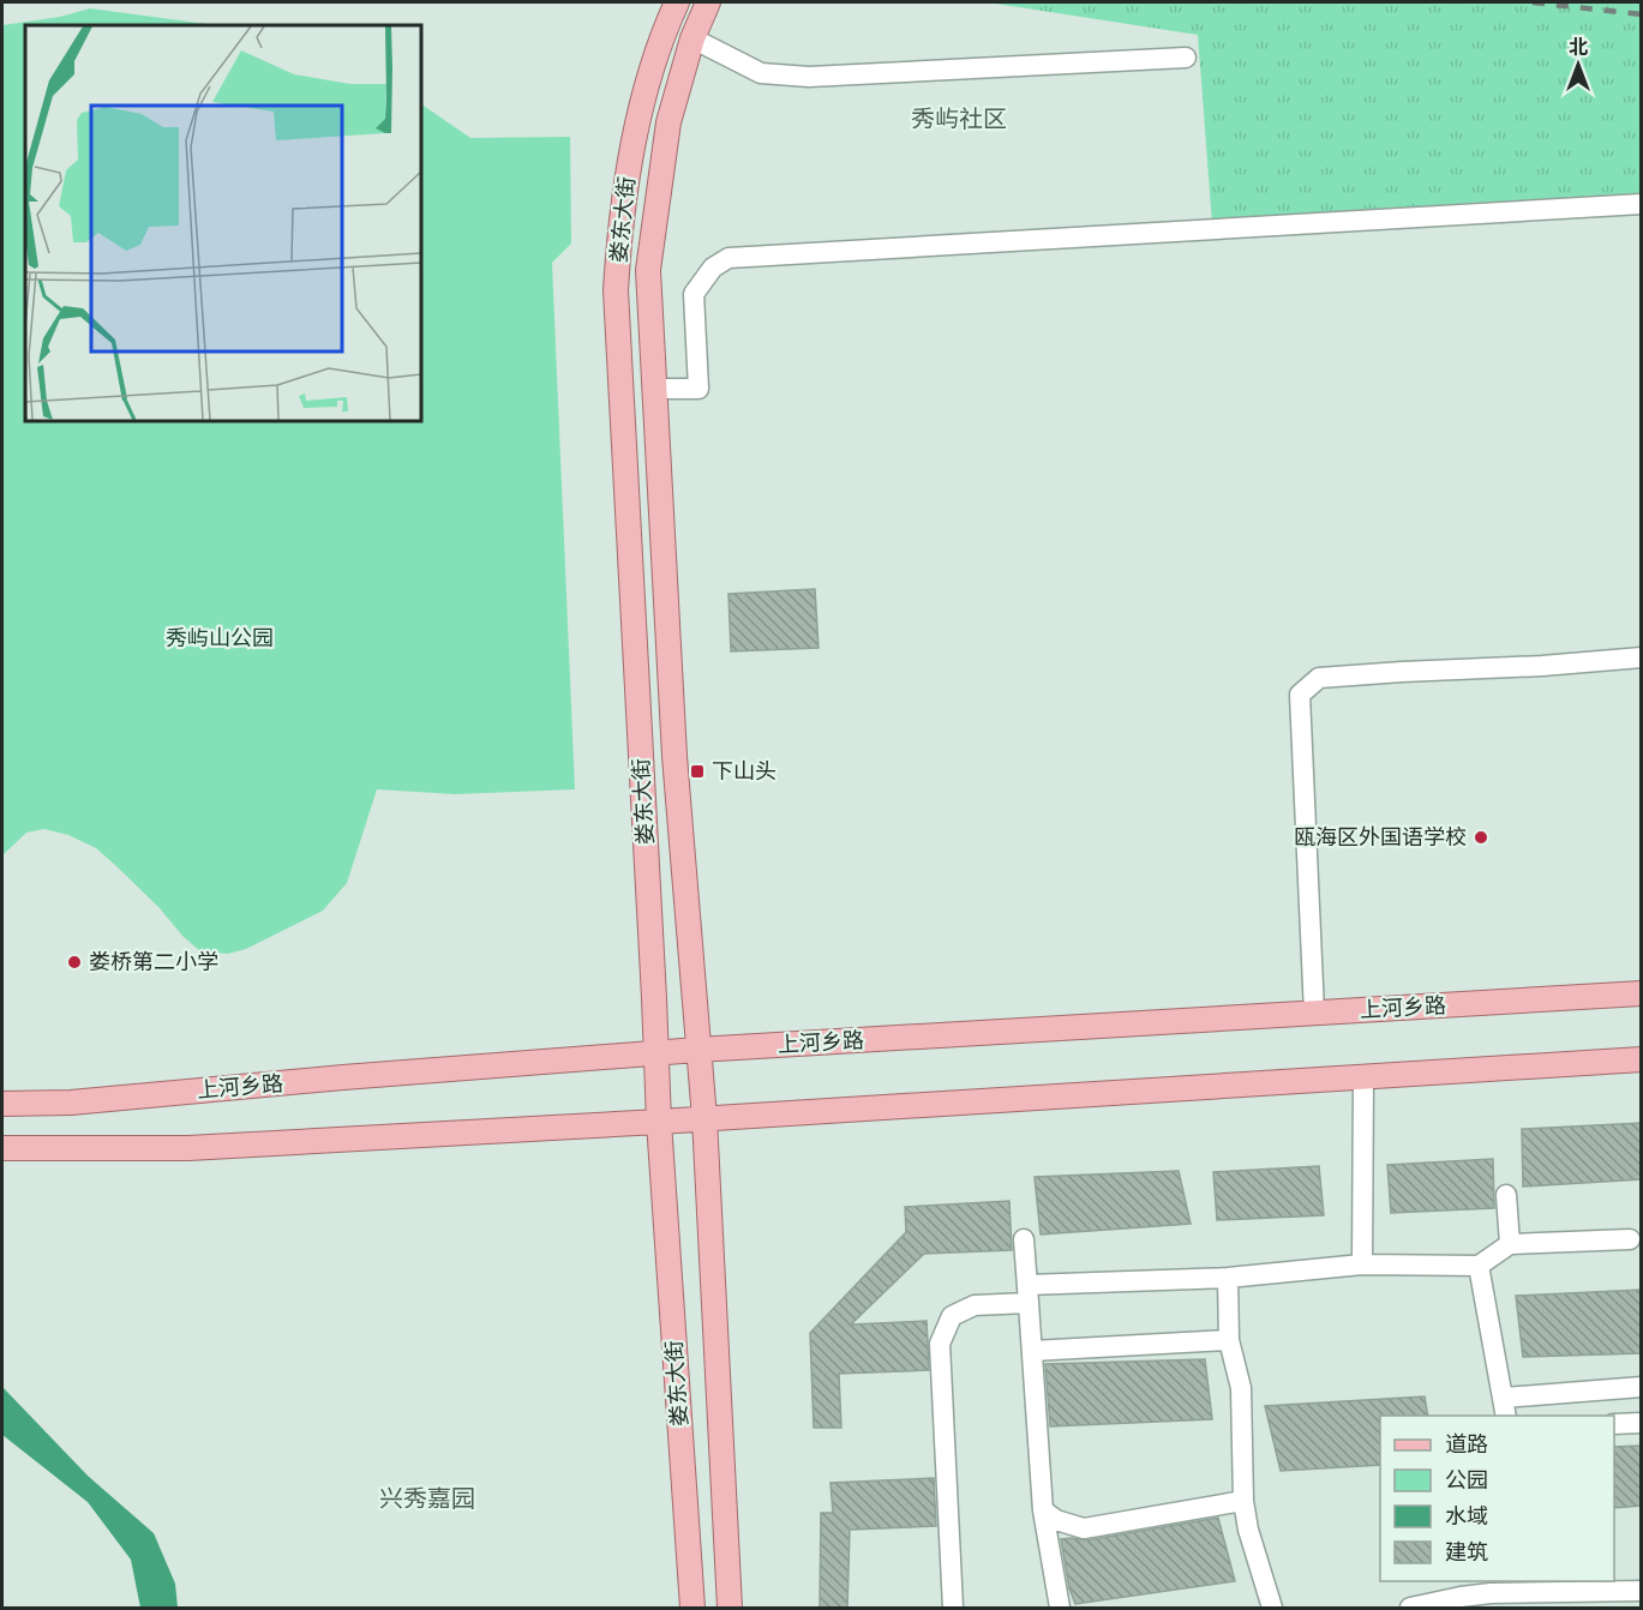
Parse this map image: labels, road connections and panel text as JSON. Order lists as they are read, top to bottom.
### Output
{
  "streets": {
    "main road": ["娄东大街", "上河乡路"]
  },
  "crossings": [
    ["娄东大街", "上河乡路"]
  ],
  "districts": ["秀屿社区", "兴秀嘉园"],
  "parks": ["秀屿山公园"],
  "places": {
    "transit": ["下山头"],
    "other": ["瓯海区外国语学校", "娄桥第二小学"]
  },
  "legend": [
    "道路",
    "公园",
    "水域",
    "建筑"
  ],
  "north": "top"
}
